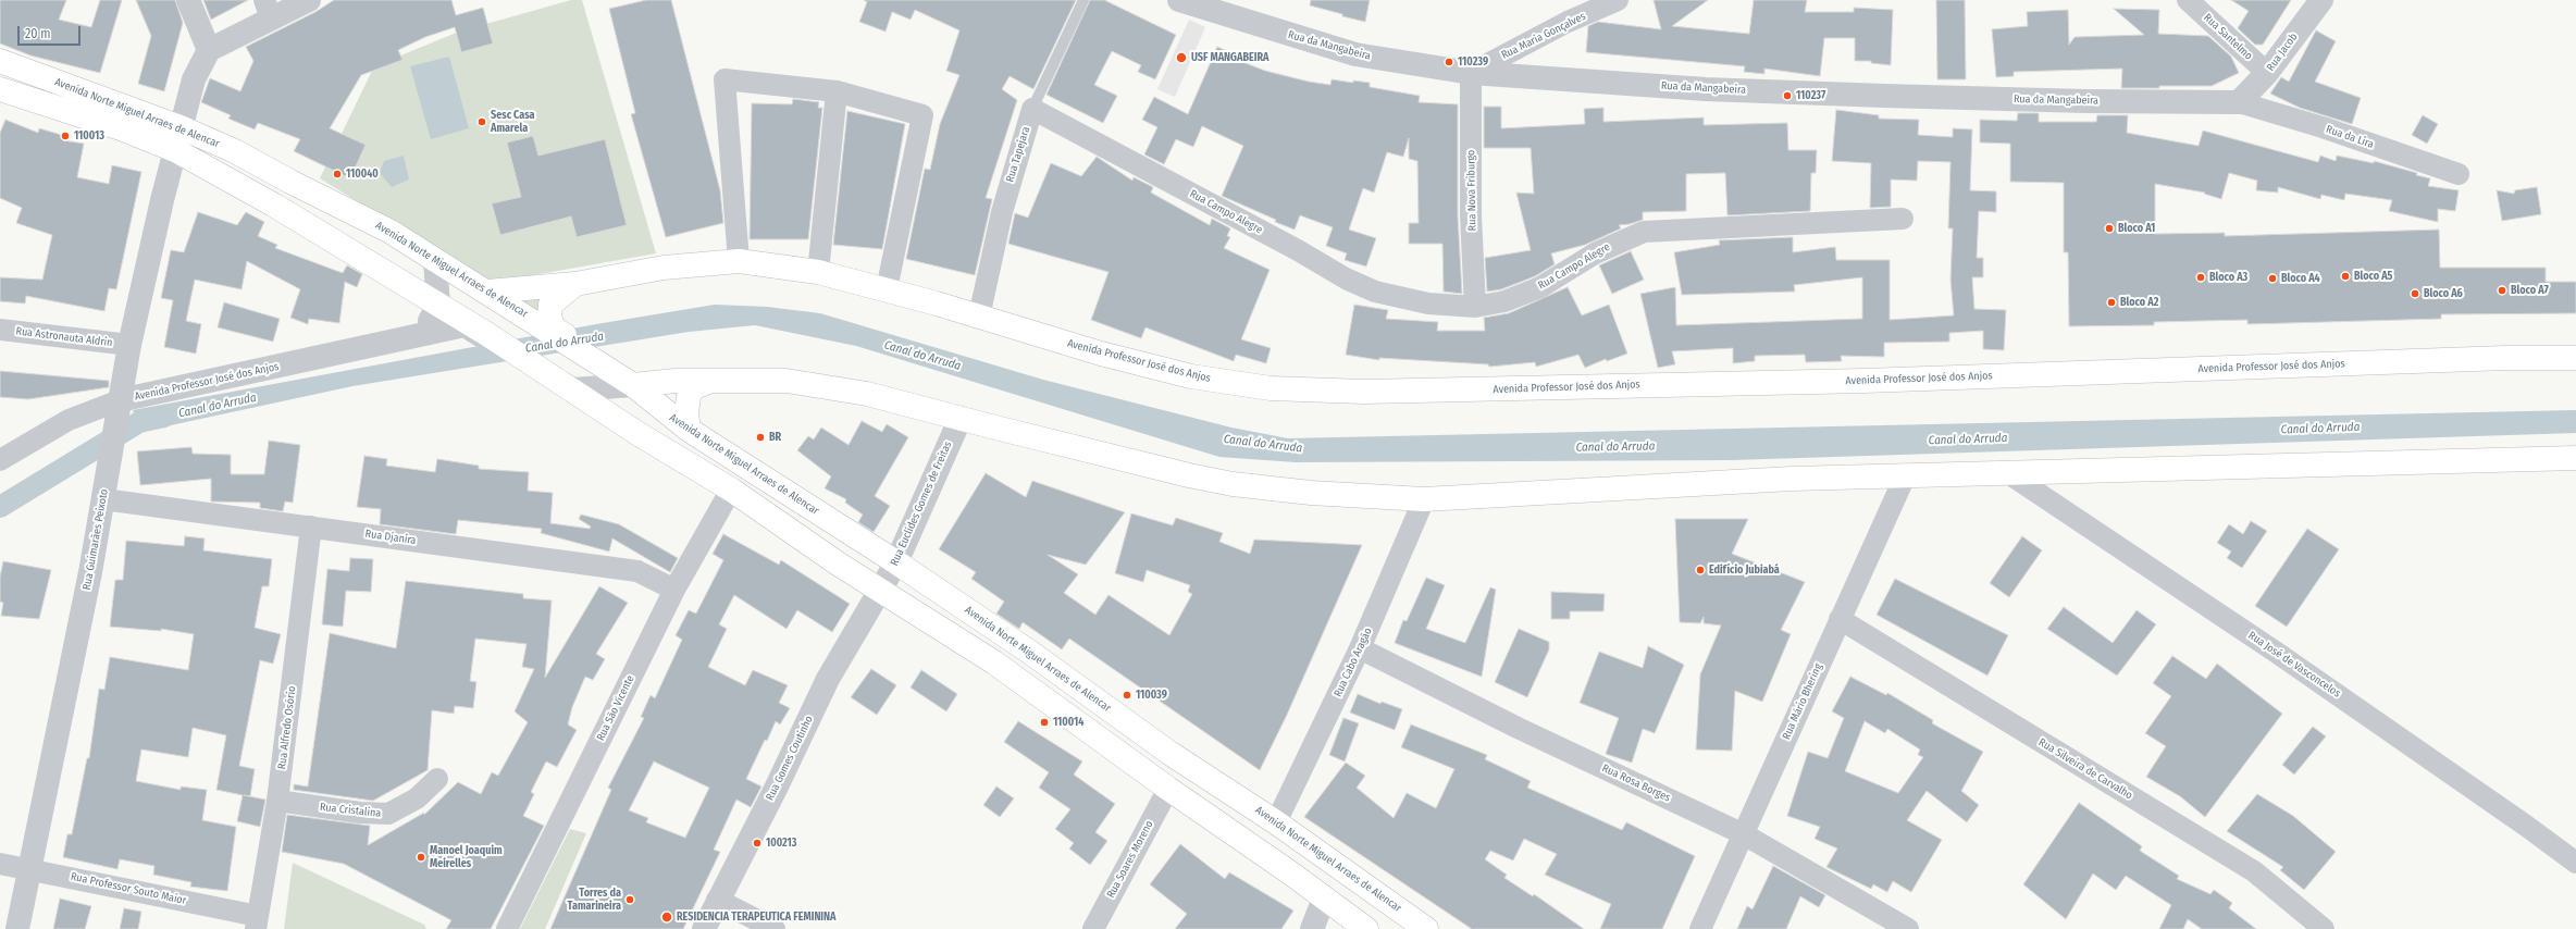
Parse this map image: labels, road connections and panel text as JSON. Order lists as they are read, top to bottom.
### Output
{
  "streets": {
    "main road": ["Avenida Norte Miguel Arraes de Alencar", "Avenida Professor José dos Anjos"],
    "street": [
      "Rua Maria Gonçalves",
      "Rua Santelmo",
      "Rua da Mangabeira",
      "Rua Jacob",
      "Rua da Lira",
      "Rua Tapejara",
      "Rua Nova Friburgo",
      "Rua Campo Alegre",
      "Rua Astronauta Aldrin",
      "Rua Euclides Gomes de Freitas",
      "Rua Djanira",
      "Rua Guimarães Peixoto",
      "Rua Cabo Aragão",
      "Rua José de Vasconcelos",
      "Rua Mário Bhering",
      "Rua São Vicente",
      "Rua Alfredo Osório",
      "Rua Gomes Coutinho",
      "Rua Silveira de Carvalho",
      "Rua Rosa Borges",
      "Rua Cristalina",
      "Rua Soares Moreno",
      "Rua Professor Souto Maior"
    ]
  },
  "crossings": [
    ["Rua Maria Gonçalves", "Rua da Mangabeira"],
    ["Rua Maria Gonçalves", "Rua Nova Friburgo"],
    ["Rua Santelmo", "Rua Jacob"],
    ["Rua da Mangabeira", "Rua Jacob"],
    ["Rua da Mangabeira", "Rua da Lira"],
    ["Rua da Mangabeira", "Rua Nova Friburgo"],
    ["Rua Jacob", "Rua da Lira"],
    ["Avenida Norte Miguel Arraes de Alencar", "Avenida Professor José dos Anjos"],
    ["Avenida Norte Miguel Arraes de Alencar", "Rua Euclides Gomes de Freitas"],
    ["Avenida Norte Miguel Arraes de Alencar", "Rua Guimarães Peixoto"],
    ["Avenida Norte Miguel Arraes de Alencar", "Rua Cabo Aragão"],
    ["Avenida Norte Miguel Arraes de Alencar", "Rua São Vicente"],
    ["Avenida Norte Miguel Arraes de Alencar", "Rua Gomes Coutinho"],
    ["Avenida Norte Miguel Arraes de Alencar", "Rua Soares Moreno"],
    ["Rua Tapejara", "Rua Campo Alegre"],
    ["Rua Tapejara", "Avenida Professor José dos Anjos"],
    ["Rua Nova Friburgo", "Rua Campo Alegre"],
    ["Rua Astronauta Aldrin", "Rua Guimarães Peixoto"],
    ["Avenida Professor José dos Anjos", "Rua Guimarães Peixoto"],
    ["Rua Euclides Gomes de Freitas", "Rua Gomes Coutinho"],
    ["Rua Djanira", "Rua Guimarães Peixoto"],
    ["Rua Djanira", "Rua São Vicente"],
    ["Rua Djanira", "Rua Alfredo Osório"],
    ["Rua Guimarães Peixoto", "Rua Professor Souto Maior"],
    ["Rua Cabo Aragão", "Rua Rosa Borges"],
    ["Rua Mário Bhering", "Rua Silveira de Carvalho"],
    ["Rua Mário Bhering", "Rua Rosa Borges"],
    ["Rua Alfredo Osório", "Rua Cristalina"],
    ["Rua Alfredo Osório", "Rua Professor Souto Maior"]
  ],
  "water": ["Canal do Arruda"],
  "places": [
    "USF MANGABEIRA",
    "110239",
    "110237",
    "Sesc Casa Amarela",
    "110013",
    "110040",
    "Bloco A1",
    "Bloco A5",
    "Bloco A3",
    "Bloco A4",
    "Bloco A7",
    "Bloco A6",
    "Bloco A2",
    "BR",
    "Edifício Jubiabá",
    "110039",
    "110014",
    "100213",
    "Manoel Joaquim Meirelles",
    "Torres da Tamarineira",
    "RESIDENCIA TERAPEUTICA FEMININA"
  ],
  "scale_bar": "20 m"
}
